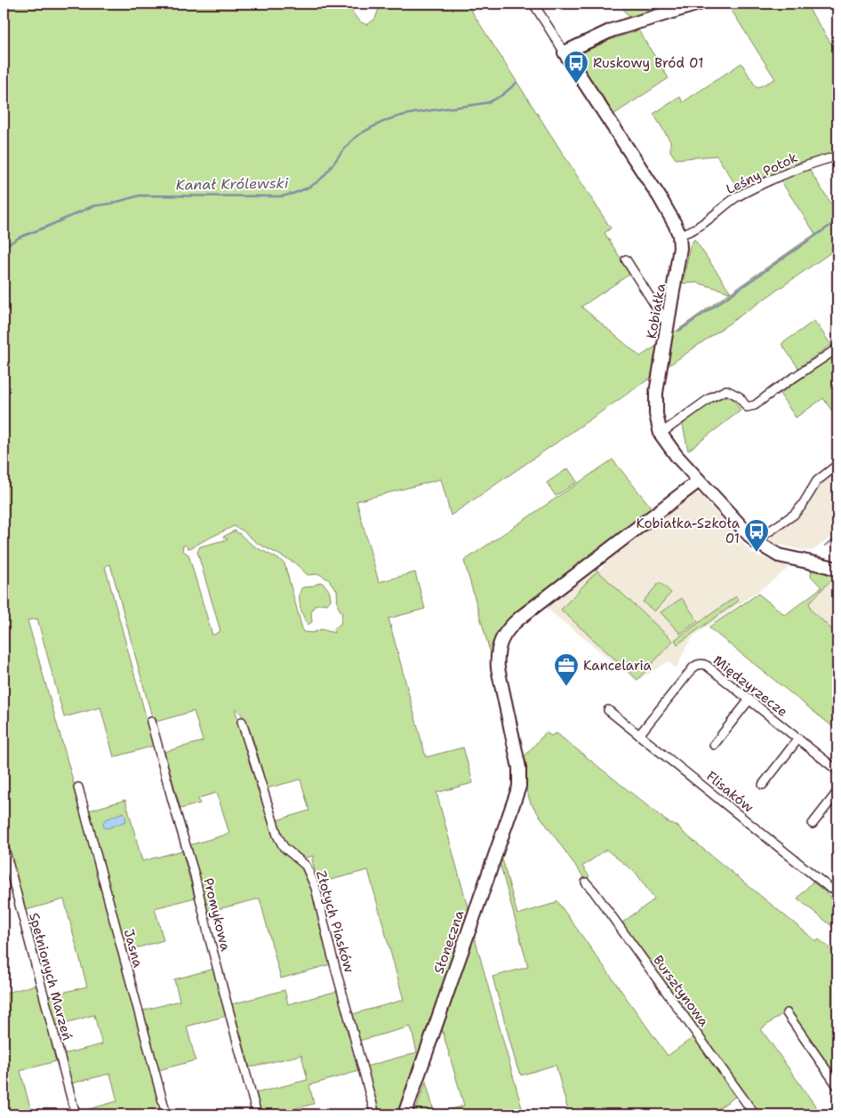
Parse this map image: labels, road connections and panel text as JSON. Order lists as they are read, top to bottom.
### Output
{
  "streets": {
    "street": [
      "Leśny Potok",
      "Kobiałka",
      "Międzyrzecze",
      "Flisaków",
      "Promykowa",
      "Złotych Piasków",
      "Słoneczna",
      "Jasna",
      "Spełnionych Marzeń",
      "Bursztynowa"
    ]
  },
  "crossings": [
    ["Leśny Potok", "Kobiałka"],
    ["Kobiałka", "Słoneczna"],
    ["Międzyrzecze", "Flisaków"]
  ],
  "water": ["Kanał Królewski"],
  "places": {
    "bus stop": ["Ruskowy Bród 01", "Kobiałka-Szkoła 01"],
    "office": ["Kancelaria"]
  }
}
